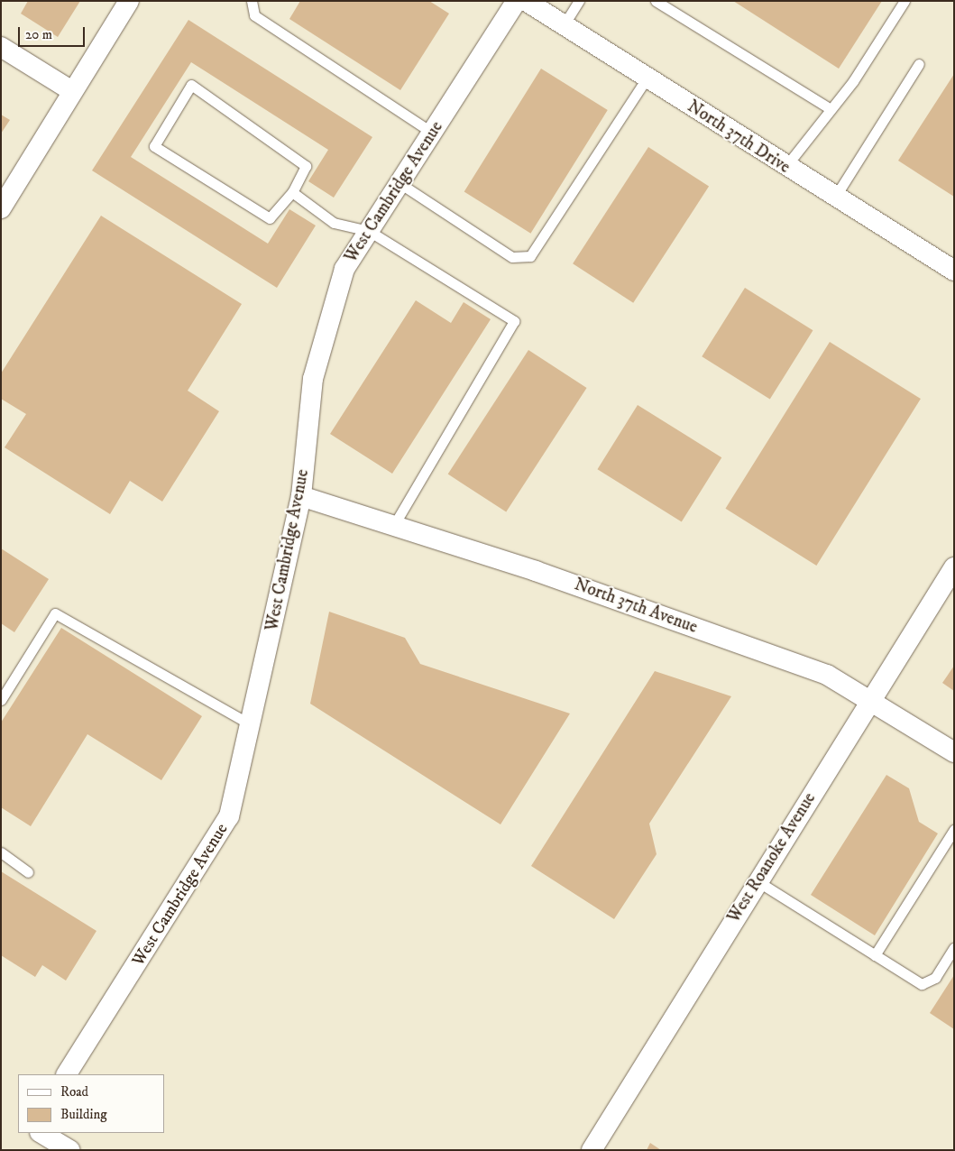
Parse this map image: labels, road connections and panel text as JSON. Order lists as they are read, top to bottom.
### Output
{
  "streets": {
    "street": [
      "North 37th Drive",
      "West Cambridge Avenue",
      "North 37th Avenue",
      "West Roanoke Avenue"
    ]
  },
  "crossings": [
    ["West Cambridge Avenue", "North 37th Avenue"],
    ["North 37th Avenue", "West Roanoke Avenue"]
  ],
  "legend": ["Road", "Building"],
  "scale_bar": "20 m"
}
